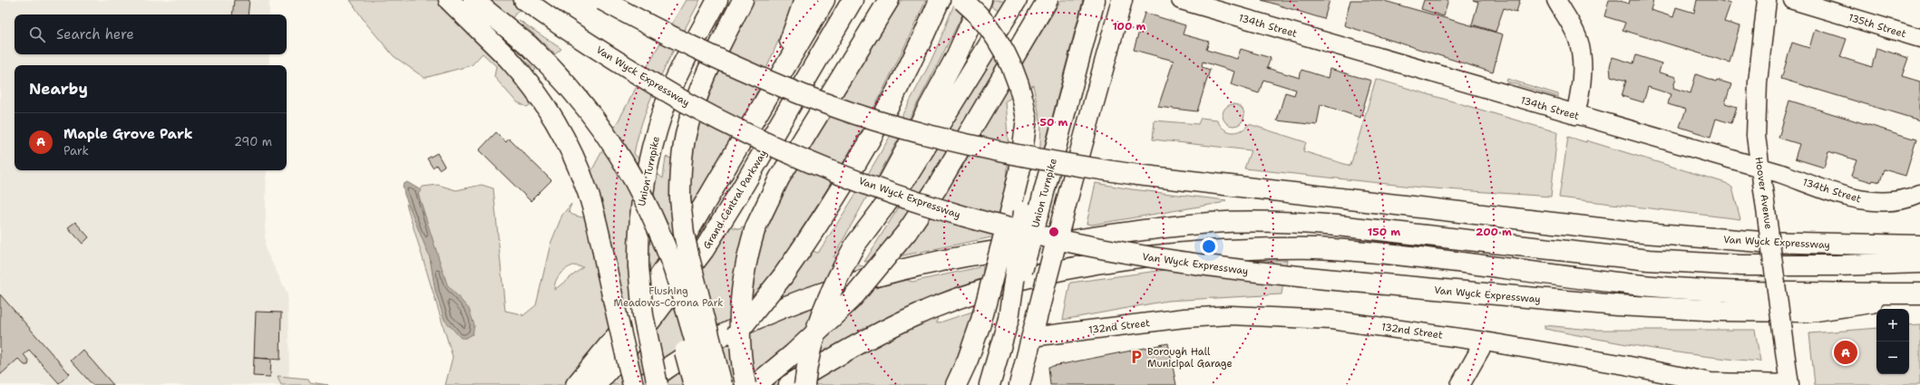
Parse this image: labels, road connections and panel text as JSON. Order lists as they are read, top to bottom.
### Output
{
  "streets": {
    "main road": ["Van Wyck Expressway", "Union Turnpike", "Grand Central Parkway"],
    "street": [
      "134th Street",
      "135th Street",
      "Hoover Avenue",
      "132nd Street"
    ]
  },
  "crossings": [
    ["134th Street", "Hoover Avenue"],
    ["Hoover Avenue", "132nd Street"]
  ],
  "parks": ["Flushing Meadows-Corona Park"],
  "places": {
    "parking": ["Borough Hall Municipal Garage"]
  },
  "page": {
    "search": "Search here",
    "heading": "Nearby",
    "list": [
      {
        "mark": "A",
        "name": "Maple Grove Park",
        "note": "Park",
        "value": "290 m"
      }
    ],
    "map_buttons": ["+", "−"],
    "pins": "A"
  },
  "rings": [
    "100 m",
    "50 m",
    "150 m",
    "200 m"
  ]
}
